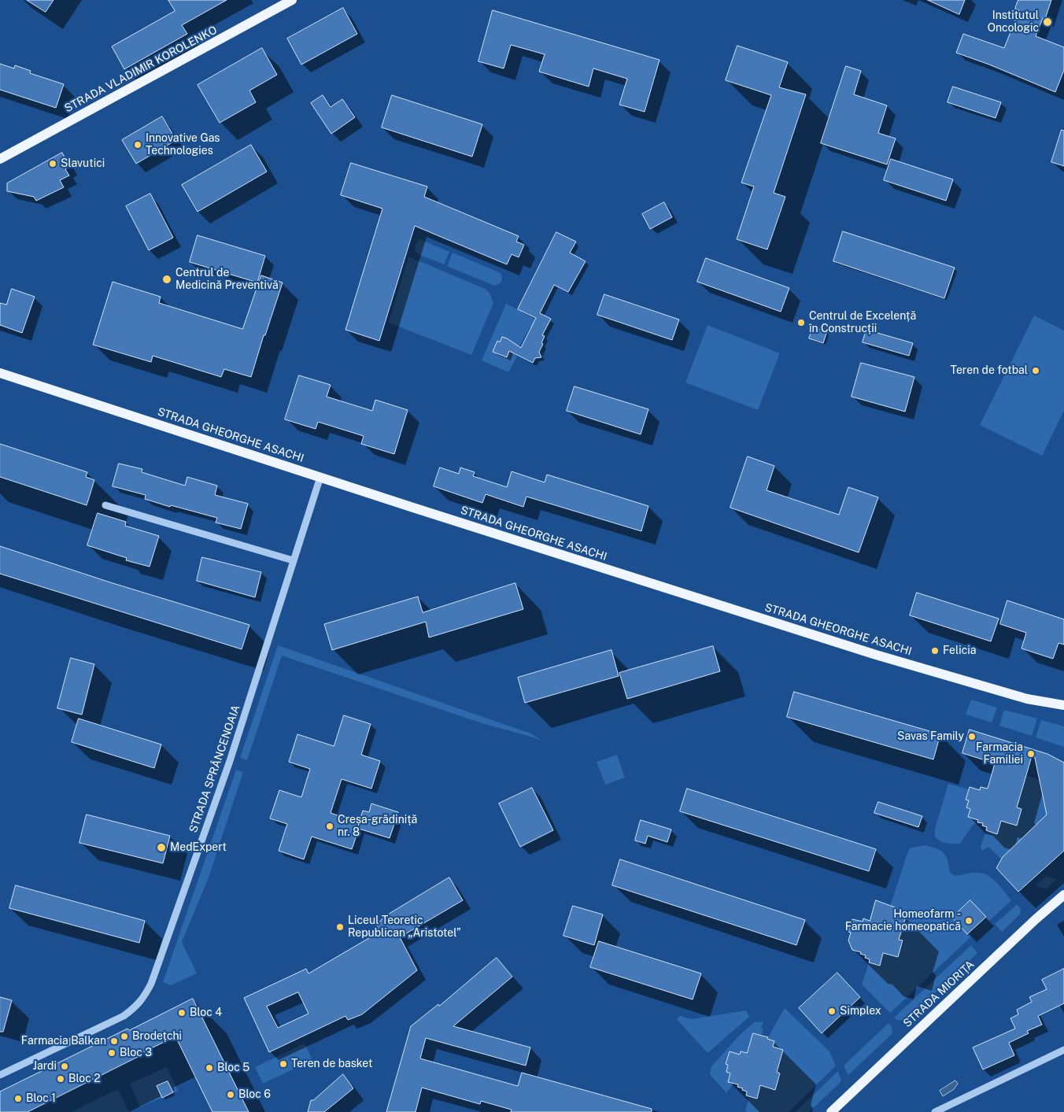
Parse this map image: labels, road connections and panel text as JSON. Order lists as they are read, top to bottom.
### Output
{
  "streets": {
    "main road": ["STRADA VLADIMIR KOROLENKO", "STRADA GHEORGHE ASACHI", "STRADA MIORIȚA"],
    "street": ["STRADA SPRÂNCENOAIA"]
  },
  "crossings": [
    ["STRADA GHEORGHE ASACHI", "STRADA SPRÂNCENOAIA"]
  ],
  "places": [
    "Institutul Oncologic",
    "Innovative Gas Technologies",
    "Slavutici",
    "Centrul de Medicină Preventivă",
    "Centrul de Excelență în Construcții",
    "Teren de fotbal",
    "Felicia",
    "Savas Family",
    "Farmacia Familiei",
    "Creșa-grădiniță nr. 8",
    "MedExpert",
    "Homeofarm - Farmacie homeopatică",
    "Liceul Teoretic Republican „Aristotel”",
    "Simplex",
    "Bloc 4",
    "Brodețchi",
    "Farmacia Balkan",
    "Bloc 3",
    "Teren de basket",
    "Jardi",
    "Bloc 5",
    "Bloc 2",
    "Bloc 6",
    "Bloc 1"
  ]
}
